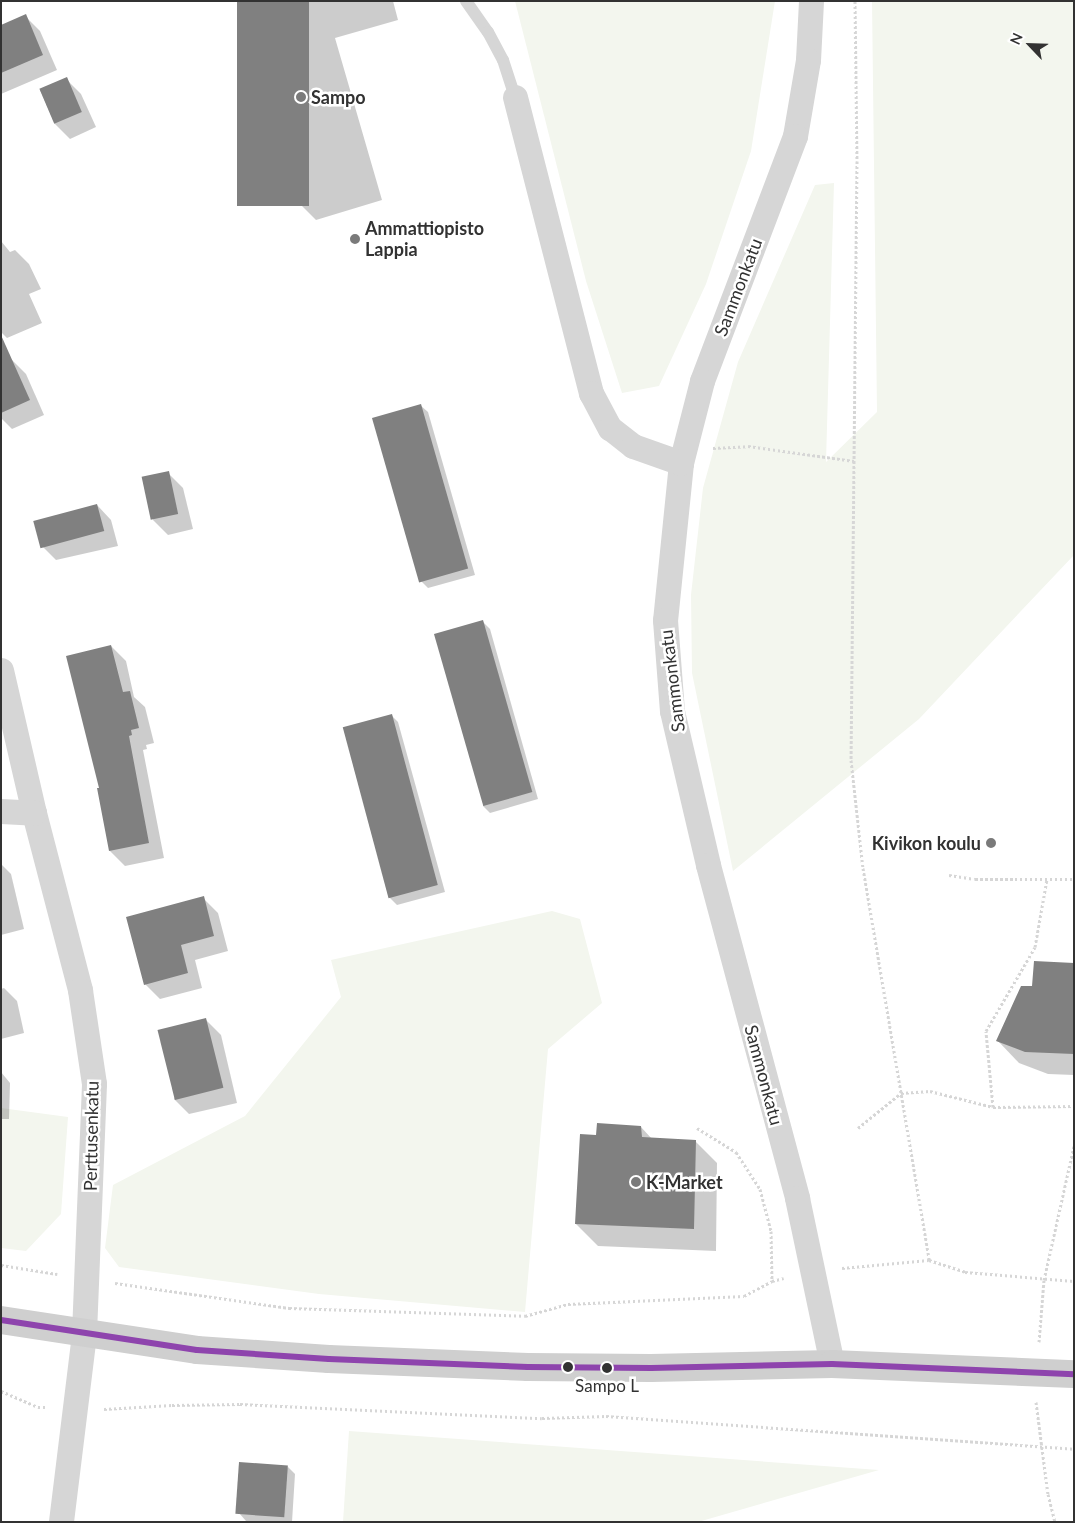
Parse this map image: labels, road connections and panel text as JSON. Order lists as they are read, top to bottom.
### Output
{
  "streets": {
    "street": ["Sammonkatu", "Perttusenkatu"]
  },
  "places": [
    "Sampo",
    "Ammattiopisto Lappia",
    "Kivikon koulu",
    "K-Market",
    "Sampo L"
  ],
  "north": "top left"
}
